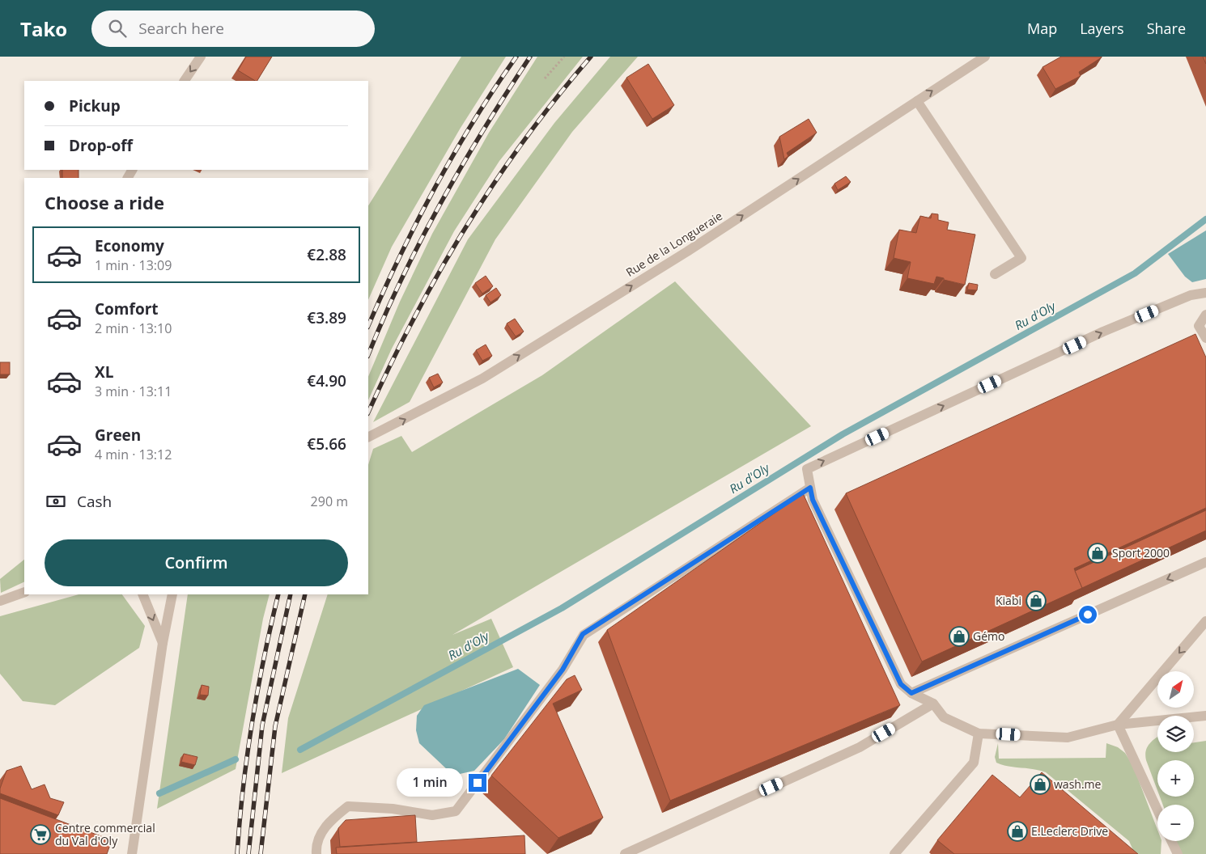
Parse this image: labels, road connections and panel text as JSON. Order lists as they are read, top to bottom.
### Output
{
  "streets": {
    "street": ["Rue de la Longueraie"]
  },
  "one_way": ["Rue de la Longueraie"],
  "water": ["Ru d'Oly"],
  "places": {
    "shop": [
      "Sport 2000",
      "Kiabi",
      "Gémo",
      "wash.me",
      "E.Leclerc Drive"
    ],
    "supermarket": ["Centre commercial du Val d'Oly"]
  },
  "north": "top right",
  "page": {
    "header": "Tako",
    "search": "Search here",
    "nav": ["Map", "Layers", "Share"],
    "banner": ["Pickup", "Drop-off"],
    "heading": "Choose a ride",
    "list": [
      {
        "name": "Economy",
        "note": "1 min · 13:09",
        "value": "€2.88"
      },
      {
        "name": "Comfort",
        "note": "2 min · 13:10",
        "value": "€3.89"
      },
      {
        "name": "XL",
        "note": "3 min · 13:11",
        "value": "€4.90"
      },
      {
        "name": "Green",
        "note": "4 min · 13:12",
        "value": "€5.66"
      }
    ],
    "pay": ["Cash", "290 m"],
    "buttons": "Confirm",
    "map_buttons": ["+", "−"],
    "bubble": "1 min"
  }
}
